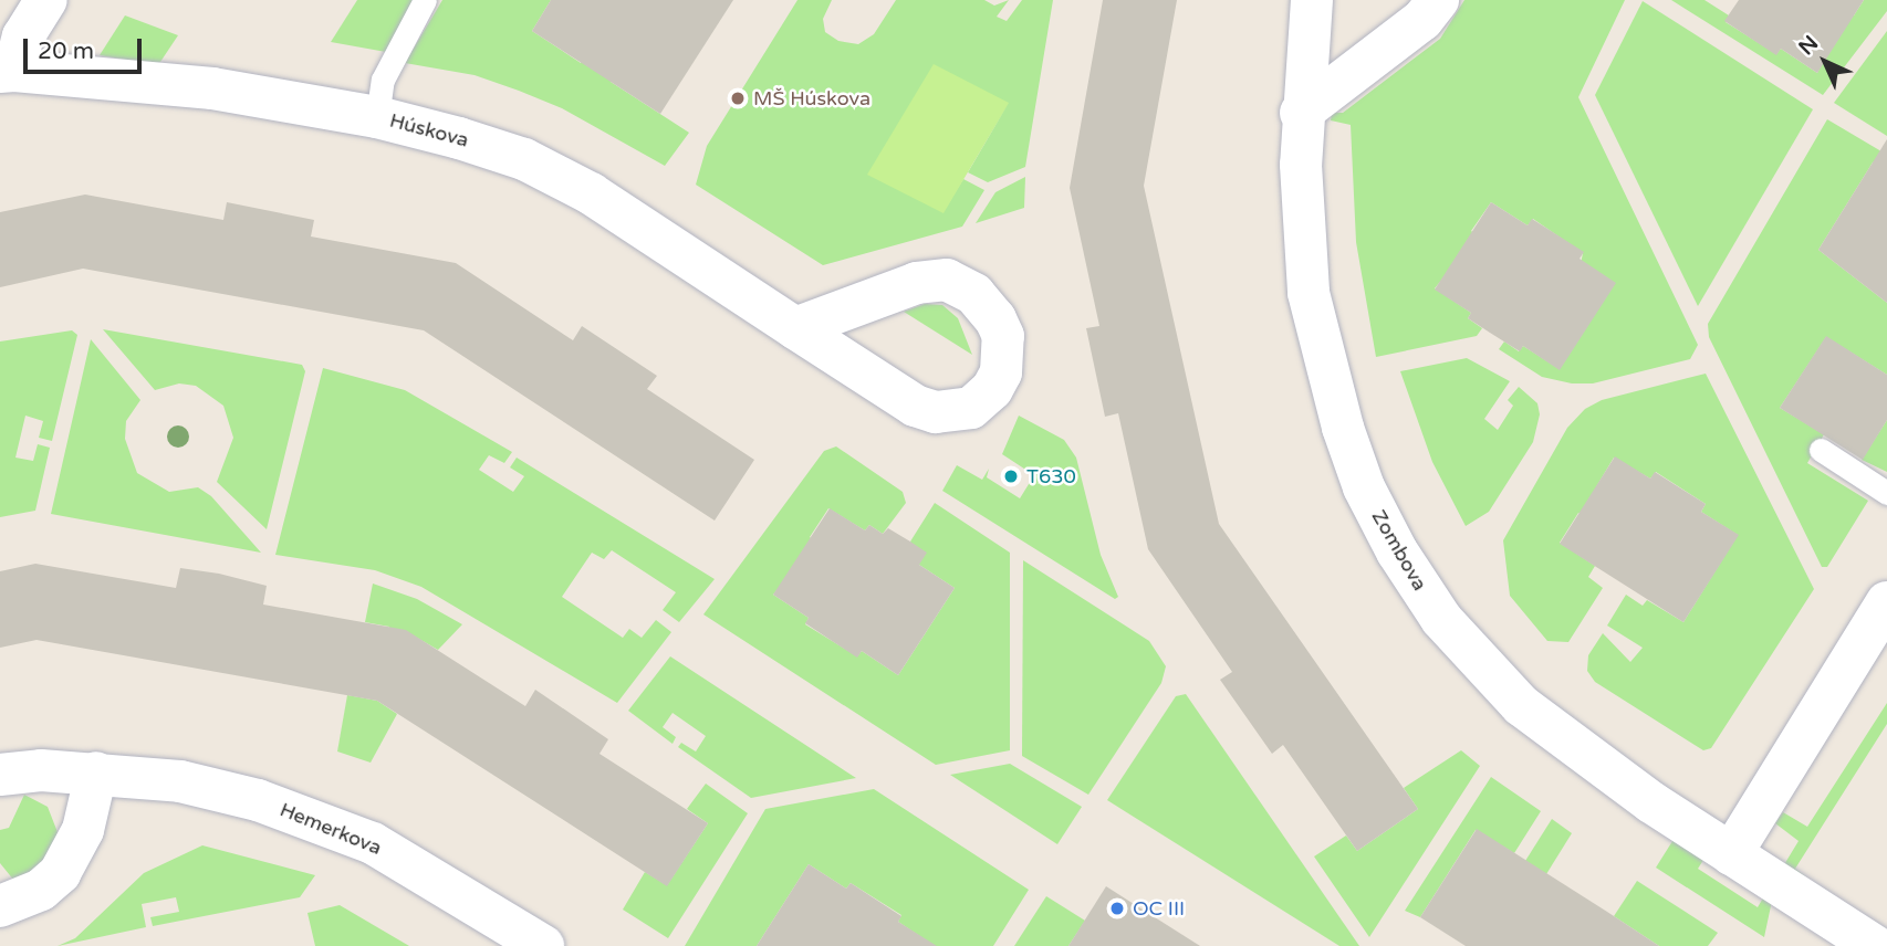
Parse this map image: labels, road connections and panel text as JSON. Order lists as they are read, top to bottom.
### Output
{
  "streets": {
    "street": ["Húskova", "Zombova", "Hemerkova"]
  },
  "places": ["MŠ Húskova", "T630", "OC III"],
  "scale_bar": "20 m",
  "north": "top left"
}
